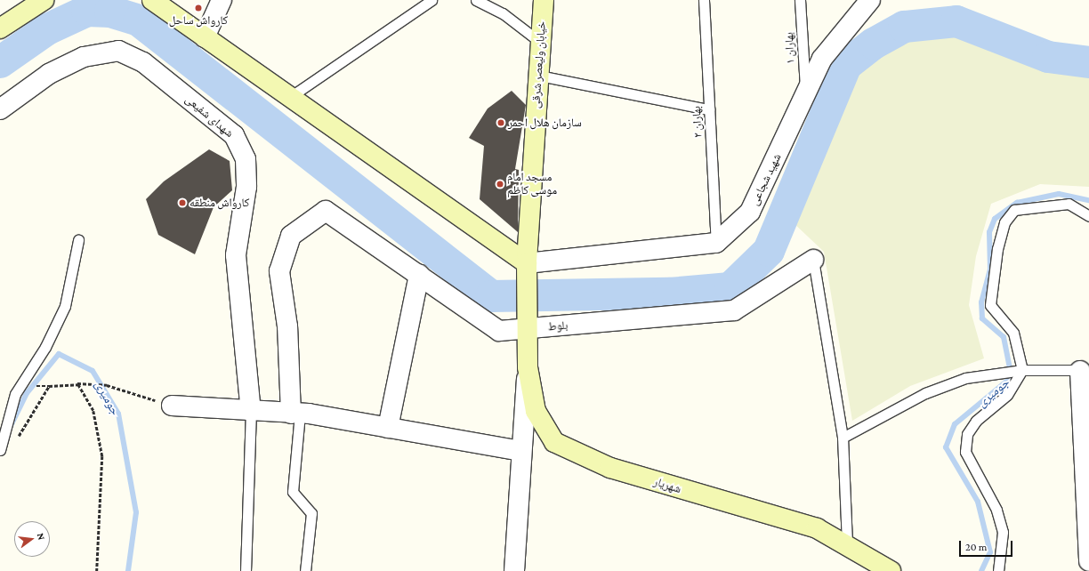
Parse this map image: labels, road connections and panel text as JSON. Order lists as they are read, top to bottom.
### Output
{
  "streets": {
    "main road": ["خیابان ولیعصر شرقی", "شهریار"],
    "street": ["شهدای شفیعی", "شهید شجاعی", "بلوط"],
    "lane": ["بهاران ۱", "بهاران ۲"]
  },
  "crossings": [
    ["بهاران ۱", "شهید شجاعی"],
    ["خیابان ولیعصر شرقی", "بلوط"],
    ["خیابان ولیعصر شرقی", "شهریار"],
    ["بهاران ۲", "شهید شجاعی"],
    ["بلوط", "شهریار"]
  ],
  "water": ["جومیری"],
  "places": [
    "کارواش ساحل",
    "سازمان هلال احمر",
    "مسجد امام موسی کاظم",
    "کارواش منطقه"
  ],
  "scale_bar": "20 m",
  "north": "right"
}
